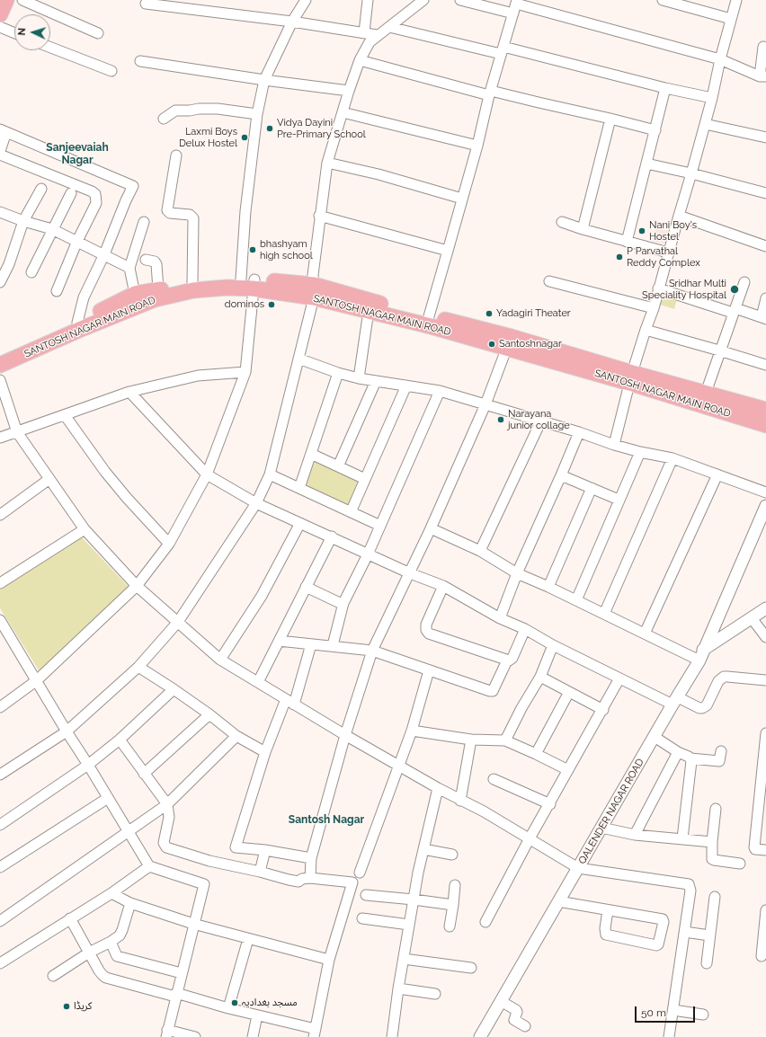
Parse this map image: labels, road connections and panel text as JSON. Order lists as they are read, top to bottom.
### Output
{
  "streets": {
    "main road": ["SANTOSH NAGAR MAIN ROAD"],
    "street": ["QALENDER NAGAR ROAD"]
  },
  "districts": ["Sanjeevaiah Nagar", "Santosh Nagar"],
  "places": [
    "Vidya Dayini Pre-Primary School",
    "Laxmi Boys Delux Hostel",
    "Nani Boy's Hostel",
    "bhashyam high school",
    "P Parvathal Reddy Complex",
    "Sridhar Multi Speciality Hospital",
    "dominos",
    "Yadagiri Theater",
    "Santoshnagar",
    "Narayana junior collage",
    "مسجد بغدادیہ",
    "کریڈا"
  ],
  "scale_bar": "50 m",
  "north": "left"
}
